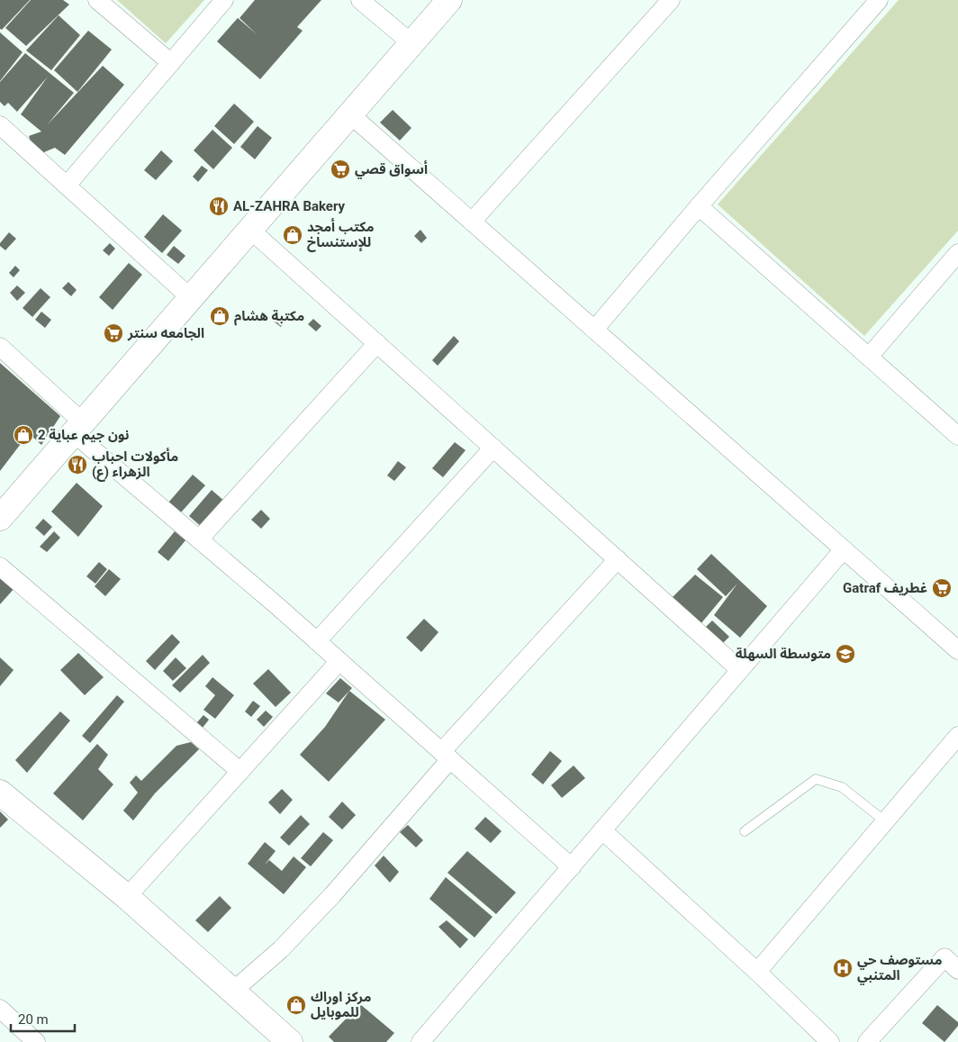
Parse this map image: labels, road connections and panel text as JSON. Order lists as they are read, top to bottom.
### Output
{
  "places": {
    "supermarket": ["أسواق قصي", "الجامعه سنتر", "Gatraf غطريف"],
    "restaurant": ["AL-ZAHRA Bakery", "مأكولات احباب الزهراء (ع)"],
    "shop": [
      "مكتب أمجد للإستنساخ",
      "مكتبة هشام",
      "نون جيم عباية 2",
      "مركز اوراك للموبايل"
    ],
    "school or university": ["متوسطة السهلة"],
    "hospital": ["مستوصف حي المتنبي"]
  },
  "scale_bar": "20 m"
}
